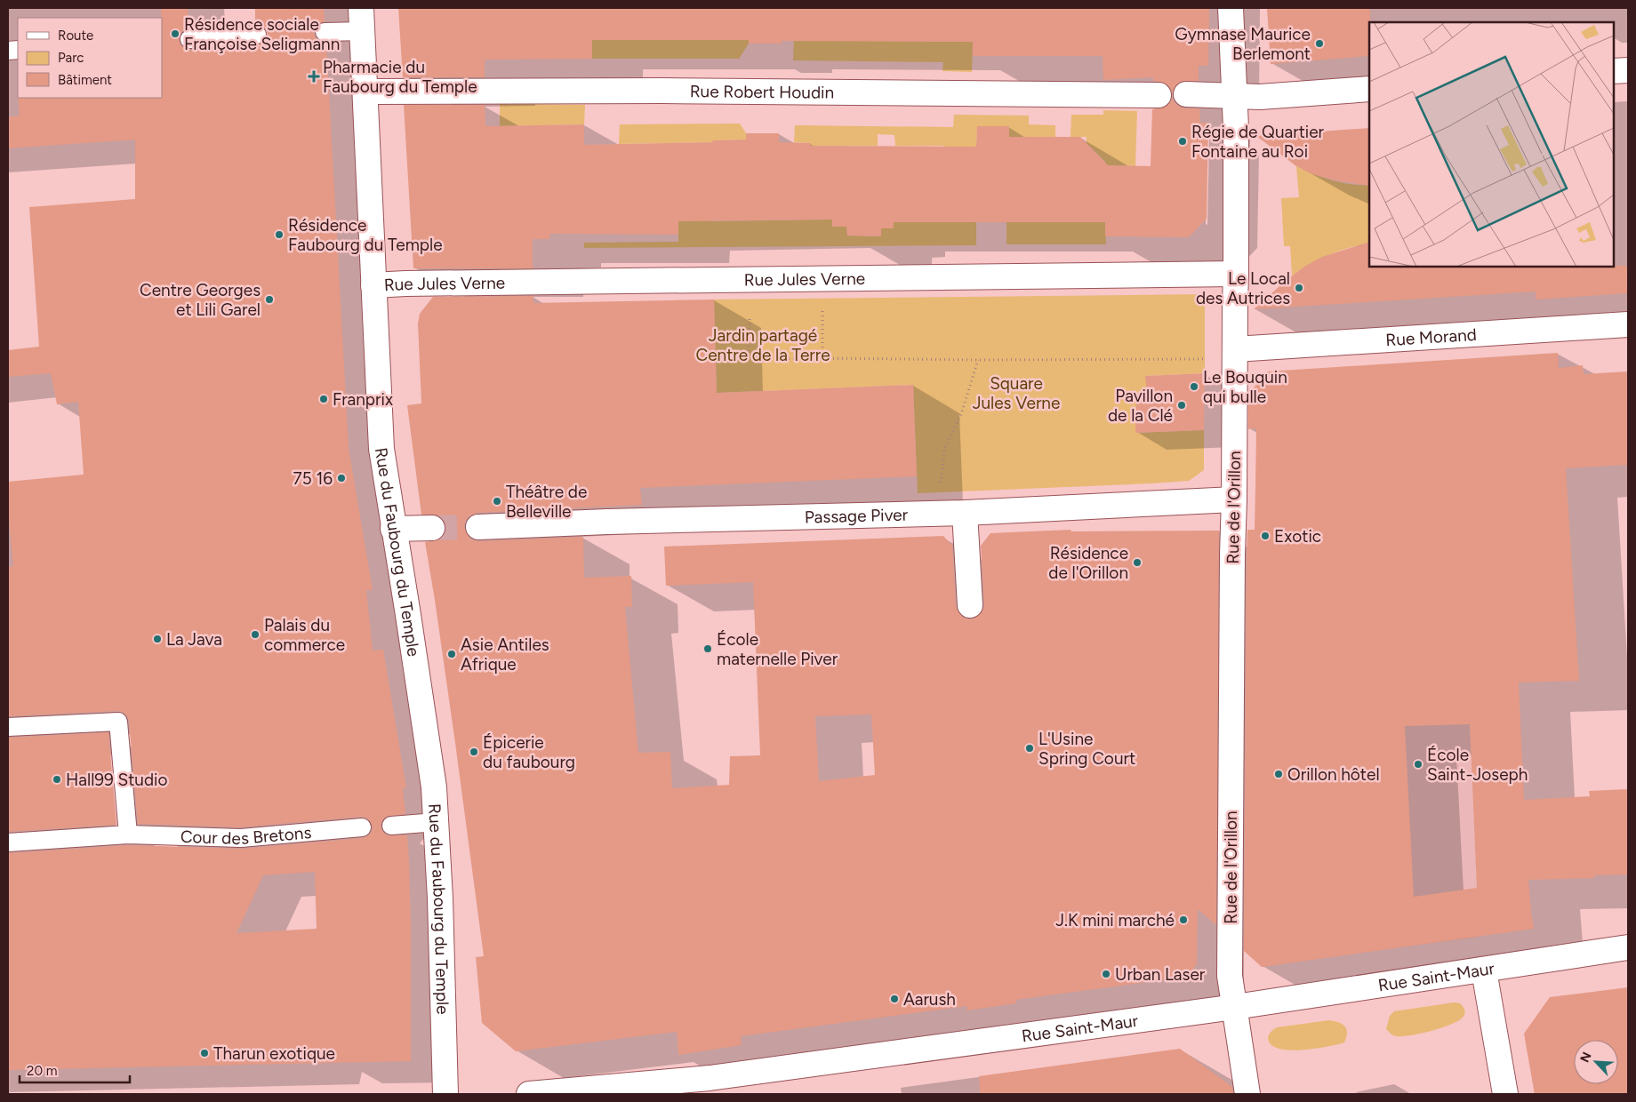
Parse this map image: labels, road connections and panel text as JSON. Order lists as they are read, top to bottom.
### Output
{
  "streets": {
    "street": [
      "Rue Robert Houdin",
      "Rue Jules Verne",
      "Rue Morand",
      "Rue de l'Orillon",
      "Passage Piver",
      "Rue du Faubourg du Temple",
      "Rue Saint-Maur"
    ],
    "lane": ["Cour des Bretons"]
  },
  "crossings": [
    ["Rue Robert Houdin", "Rue du Faubourg du Temple"],
    ["Rue Jules Verne", "Rue de l'Orillon"],
    ["Rue Jules Verne", "Rue du Faubourg du Temple"],
    ["Rue Morand", "Rue de l'Orillon"],
    ["Rue de l'Orillon", "Passage Piver"],
    ["Rue de l'Orillon", "Rue Saint-Maur"]
  ],
  "parks": ["Jardin partagé Centre de la Terre", "Square Jules Verne"],
  "places": {
    "other": [
      "Résidence sociale Françoise Seligmann",
      "Gymnase Maurice Berlemont",
      "Régie de Quartier Fontaine au Roi",
      "Résidence Faubourg du Temple",
      "Le Local des Autrices",
      "Centre Georges et Lili Garel",
      "Le Bouquin qui bulle",
      "Franprix",
      "Pavillon de la Clé",
      "75 16",
      "Théâtre de Belleville",
      "Exotic",
      "Résidence de l'Orillon",
      "Palais du commerce",
      "La Java",
      "École maternelle Piver",
      "Asie Antiles Afrique",
      "L'Usine Spring Court",
      "Épicerie du faubourg",
      "École Saint-Joseph",
      "Orillon hôtel",
      "Hall99 Studio",
      "J.K mini marché",
      "Urban Laser",
      "Aarush",
      "Tharun exotique"
    ],
    "health": ["Pharmacie du Faubourg du Temple"]
  },
  "legend": ["Route", "Parc", "Bâtiment"],
  "scale_bar": "20 m",
  "north": "top left"
}
